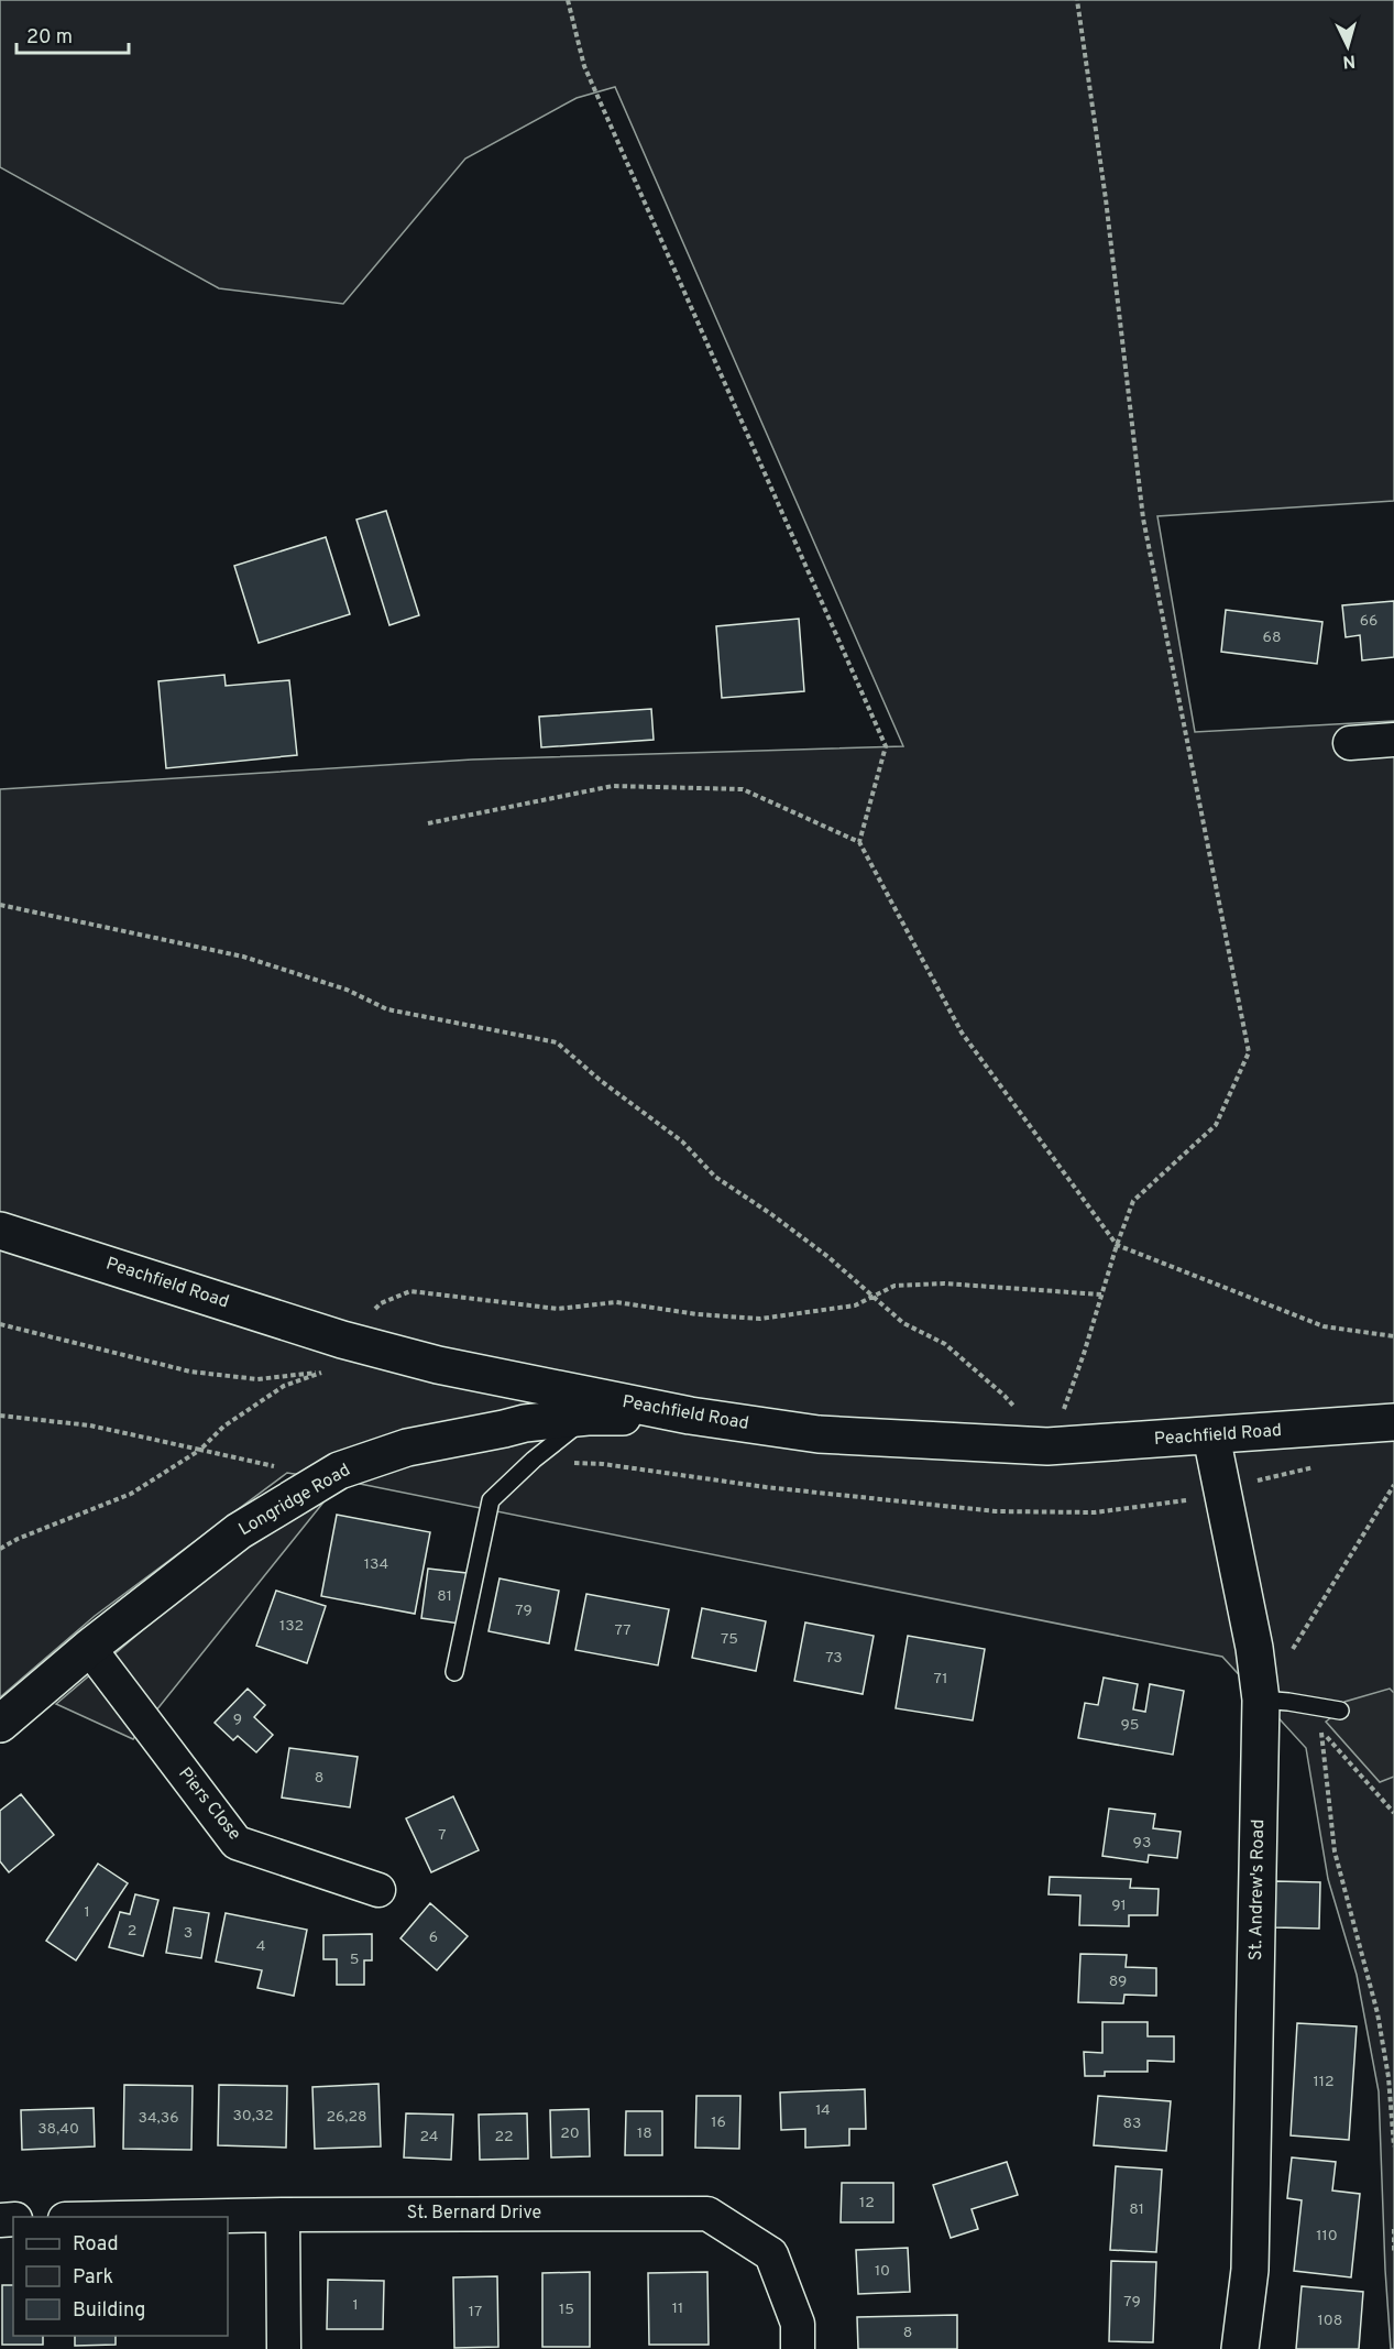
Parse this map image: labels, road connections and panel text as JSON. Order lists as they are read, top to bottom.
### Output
{
  "streets": {
    "street": [
      "Peachfield Road",
      "Longridge Road",
      "Piers Close",
      "St. Andrew's Road",
      "St. Bernard Drive"
    ]
  },
  "crossings": [
    ["Peachfield Road", "Longridge Road"],
    ["Peachfield Road", "St. Andrew's Road"],
    ["Longridge Road", "Piers Close"]
  ],
  "house_numbers": [
    "66",
    "68",
    "134",
    "81",
    "79",
    "132",
    "77",
    "75",
    "73",
    "71",
    "9",
    "95",
    "8",
    "7",
    "93",
    "91",
    "1",
    "2",
    "3",
    "6",
    "4",
    "5",
    "89",
    "112",
    "14",
    "30,32",
    "26,28",
    "34,36",
    "16",
    "83",
    "38,40",
    "20",
    "18",
    "24",
    "22",
    "12",
    "81",
    "110",
    "10",
    "79",
    "1",
    "11",
    "15",
    "17",
    "108",
    "8"
  ],
  "legend": ["Road", "Park", "Building"],
  "scale_bar": "20 m",
  "north": "bottom"
}
